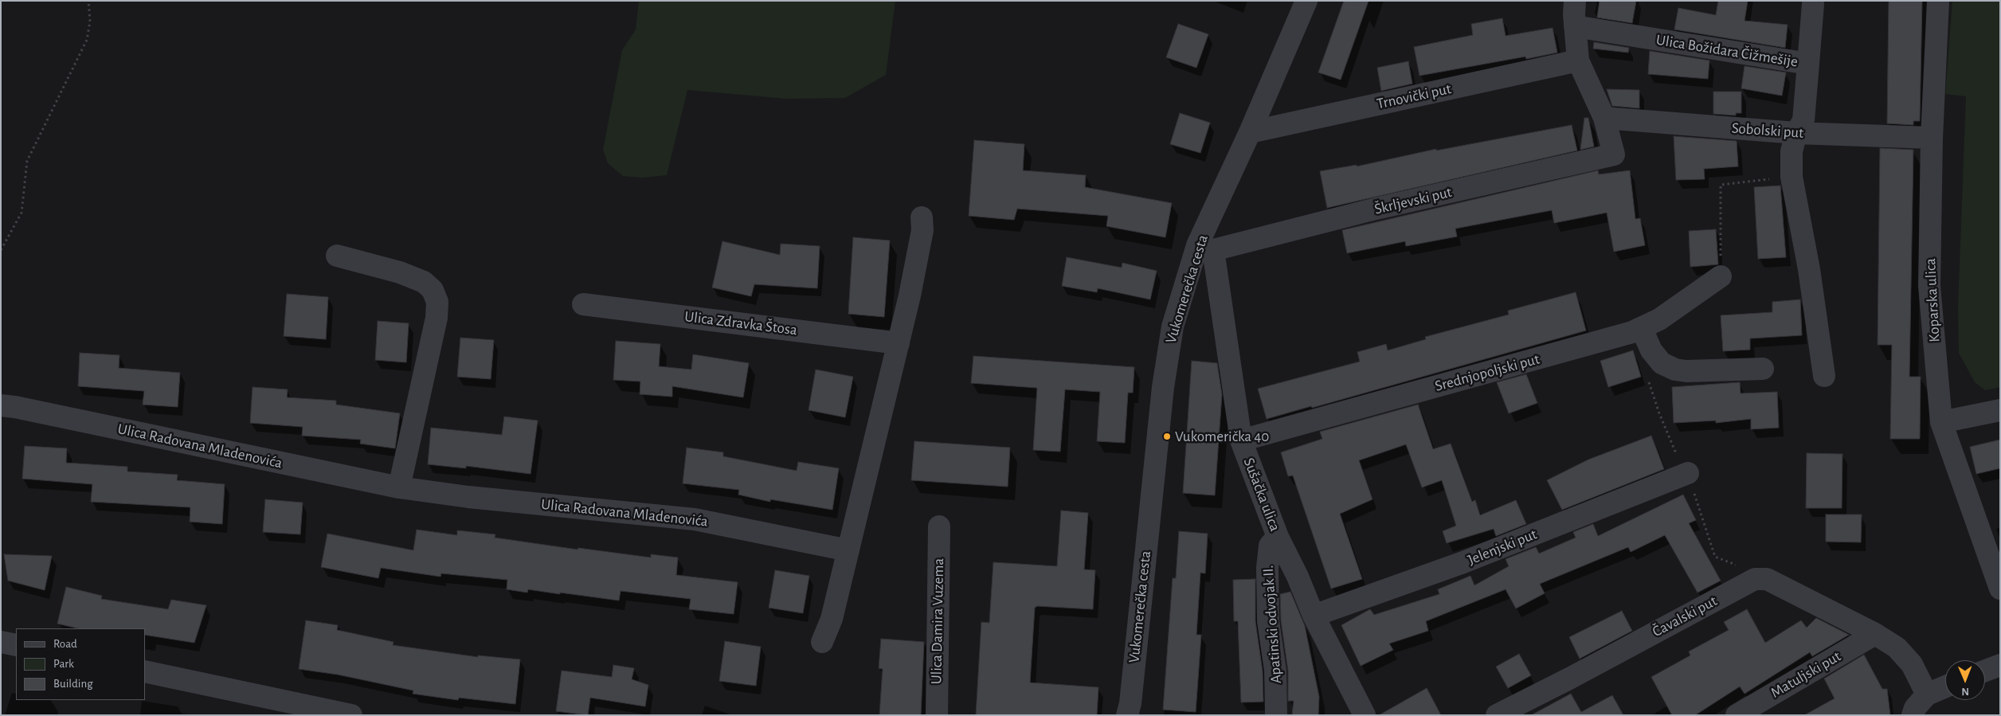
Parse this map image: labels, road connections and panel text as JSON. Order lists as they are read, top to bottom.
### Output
{
  "streets": {
    "street": [
      "Ulica Božidara Čižmešije",
      "Trnovički put",
      "Sobolski put",
      "Škrljevski put",
      "Vukomerečka cesta",
      "Koparska ulica",
      "Ulica Zdravka Štosa",
      "Srednjopoljski put",
      "Ulica Radovana Mladenovića",
      "Sušačka ulica",
      "Jelenjski put",
      "Čavalski put",
      "Ulica Damira Vuzema",
      "Apatinski odvojak II.",
      "Matuljski put"
    ]
  },
  "crossings": [
    ["Ulica Božidara Čižmešije", "Sobolski put"],
    ["Trnovički put", "Vukomerečka cesta"],
    ["Sobolski put", "Škrljevski put"],
    ["Sobolski put", "Koparska ulica"],
    ["Škrljevski put", "Vukomerečka cesta"],
    ["Škrljevski put", "Sušačka ulica"],
    ["Vukomerečka cesta", "Sušačka ulica"],
    ["Srednjopoljski put", "Sušačka ulica"],
    ["Sušačka ulica", "Jelenjski put"],
    ["Sušačka ulica", "Apatinski odvojak II."],
    ["Čavalski put", "Matuljski put"]
  ],
  "places": ["Vukomerička 40"],
  "legend": ["Road", "Park", "Building"],
  "north": "bottom"
}
